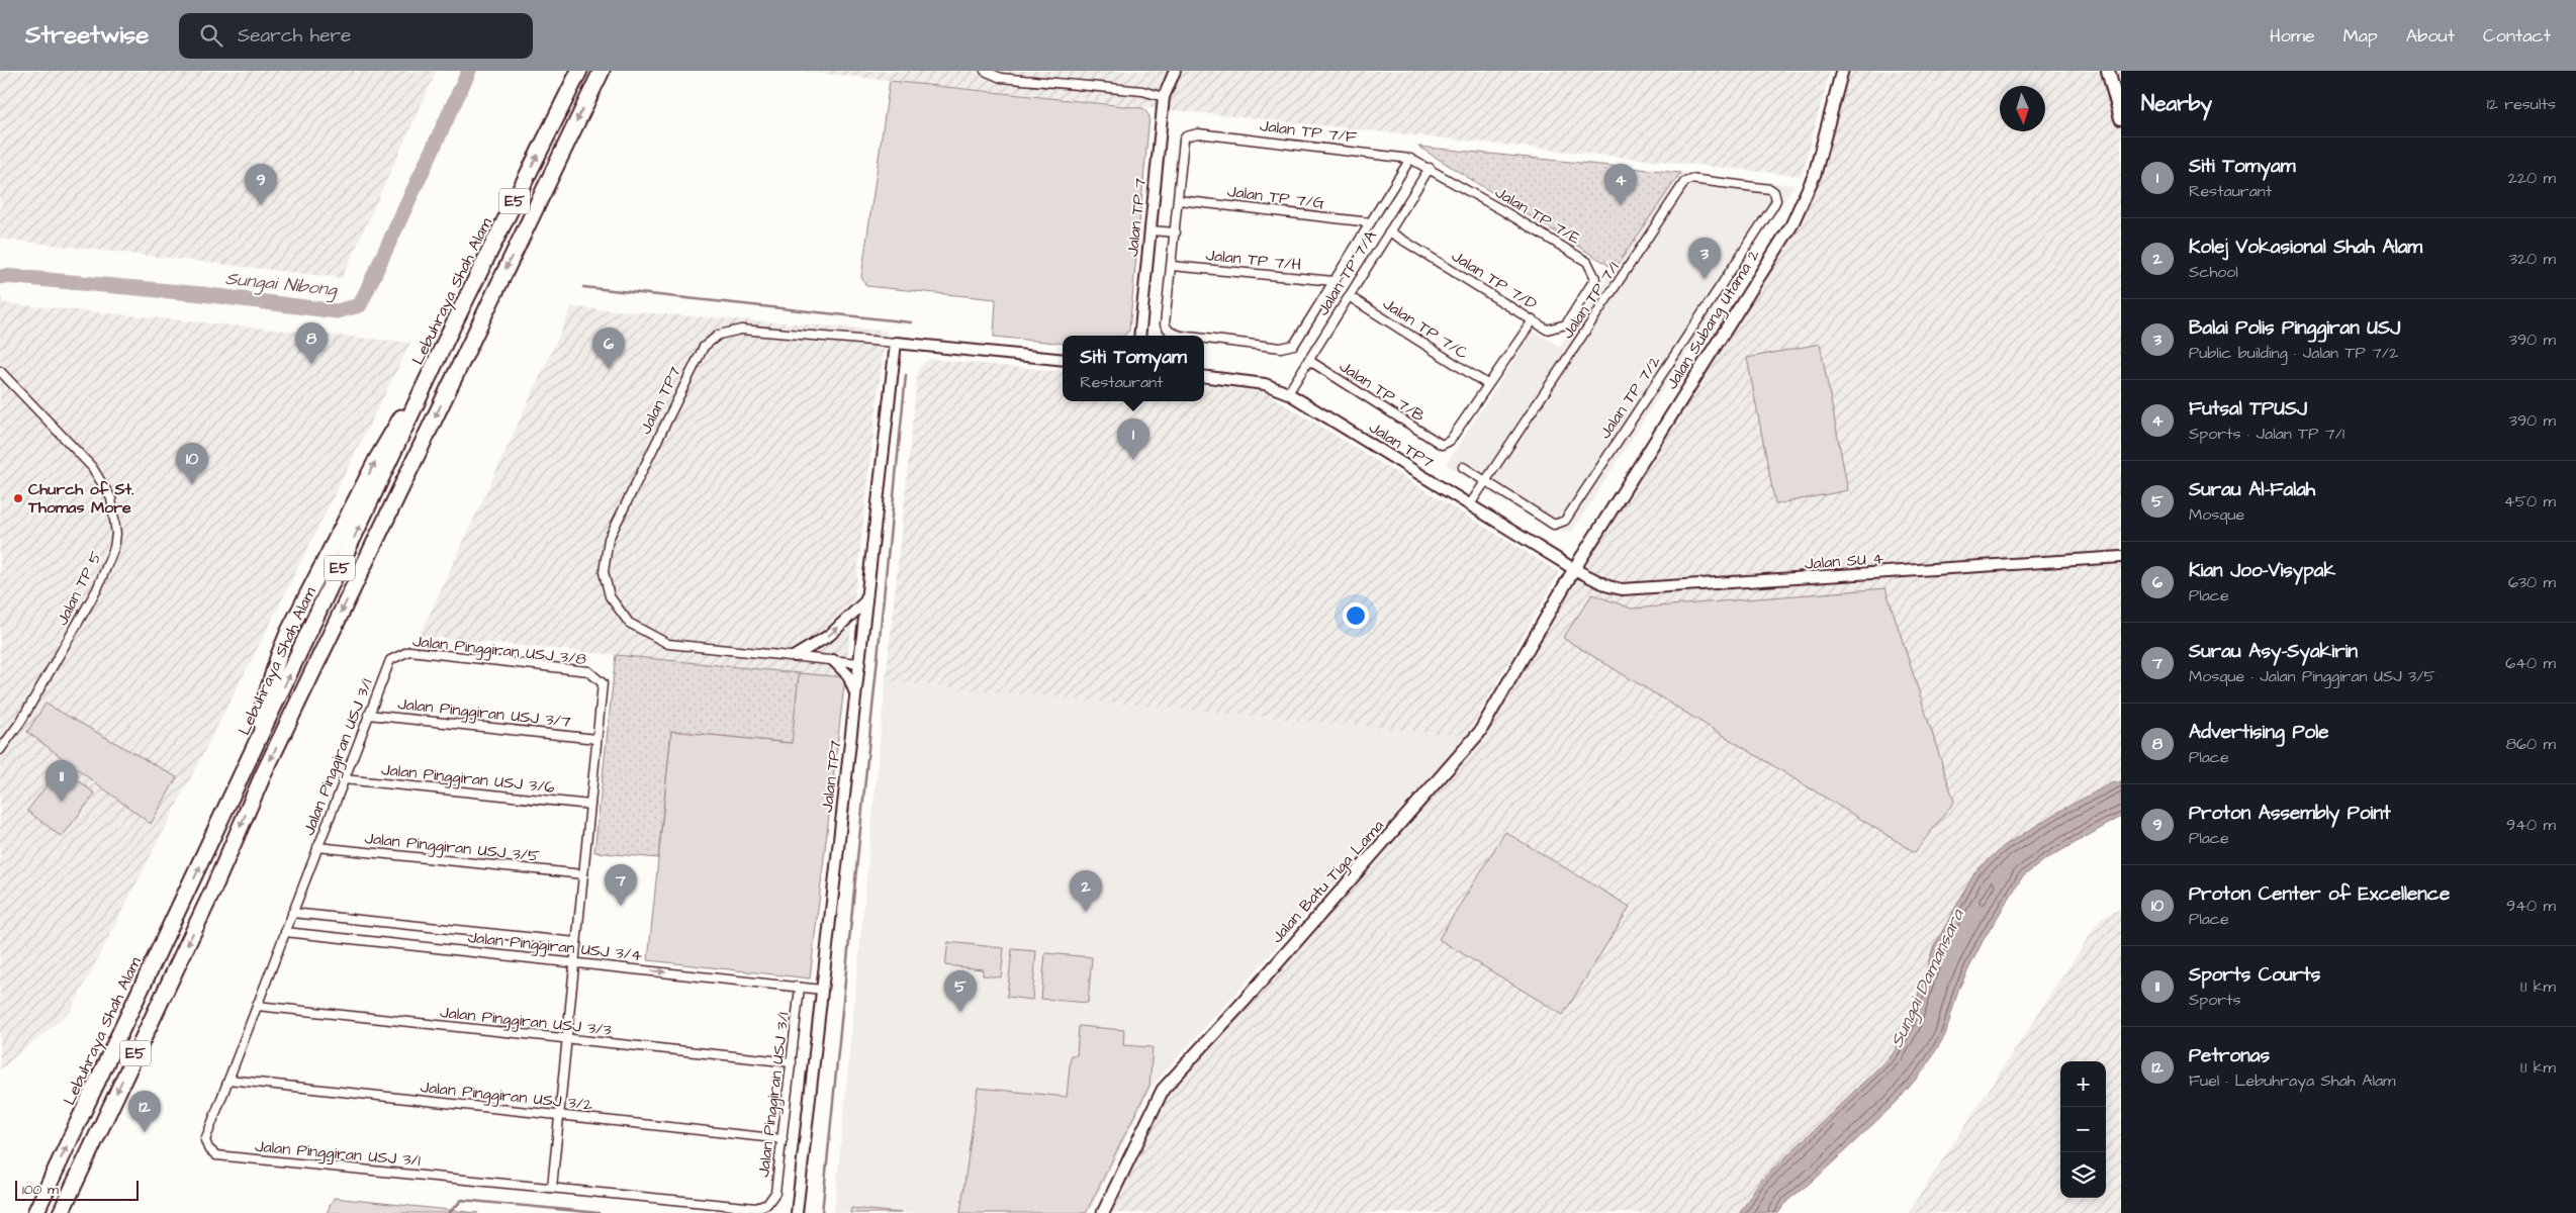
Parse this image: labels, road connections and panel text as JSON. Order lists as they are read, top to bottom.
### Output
{
  "streets": {
    "highway": ["E5", "Lebuhraya Shah Alam"],
    "main road": ["Jalan Subang Utama 2", "Jalan Batu Tiga Lama"],
    "street": [
      "Jalan TP 7/F",
      "Jalan TP 7/G",
      "Jalan TP 7/E",
      "Jalan TP 7",
      "Jalan TP 7/H",
      "Jalan TP 7/A",
      "Jalan TP 7/D",
      "Jalan TP 7/1",
      "Jalan TP 7/C",
      "Jalan TP 7/B",
      "Jalan TP 7/2",
      "Jalan TP7",
      "Jalan SU 4",
      "Jalan TP 5",
      "Jalan Pinggiran USJ 3/8",
      "Jalan Pinggiran USJ 3/7",
      "Jalan Pinggiran USJ 3/1",
      "Jalan Pinggiran USJ 3/6",
      "Jalan Pinggiran USJ 3/5",
      "Jalan Pinggiran USJ 3/4",
      "Jalan Pinggiran USJ 3/3",
      "Jalan Pinggiran USJ 3/2"
    ]
  },
  "crossings": [
    ["Jalan TP 7/F", "Jalan TP 7/G"],
    ["Jalan TP 7/F", "Jalan TP 7/E"],
    ["Jalan TP 7/F", "Jalan TP 7/A"],
    ["Jalan TP 7/E", "Jalan TP 7/A"],
    ["Jalan TP 7/E", "Jalan TP 7/D"],
    ["Jalan TP 7/A", "Jalan TP 7/D"],
    ["Jalan TP 7/A", "Jalan TP 7/C"],
    ["Jalan TP 7/A", "Jalan TP 7/B"],
    ["Jalan TP 7/A", "Jalan TP7"],
    ["Jalan TP 7/1", "Jalan TP 7/2"],
    ["Jalan TP 7/1", "Jalan TP7"],
    ["Jalan Subang Utama 2", "Jalan TP7"],
    ["Jalan Subang Utama 2", "Jalan SU 4"],
    ["Jalan Subang Utama 2", "Jalan Batu Tiga Lama"],
    ["Jalan TP 7/C", "Jalan TP 7/B"],
    ["Jalan TP7", "Jalan SU 4"],
    ["Jalan TP7", "Jalan Batu Tiga Lama"],
    ["Jalan TP7", "Jalan Pinggiran USJ 3/4"],
    ["Jalan SU 4", "Jalan Batu Tiga Lama"],
    ["Jalan Pinggiran USJ 3/8", "Jalan Pinggiran USJ 3/7"],
    ["Jalan Pinggiran USJ 3/8", "Jalan Pinggiran USJ 3/1"],
    ["Jalan Pinggiran USJ 3/7", "Jalan Pinggiran USJ 3/1"],
    ["Jalan Pinggiran USJ 3/1", "Jalan Pinggiran USJ 3/6"],
    ["Jalan Pinggiran USJ 3/1", "Jalan Pinggiran USJ 3/5"],
    ["Jalan Pinggiran USJ 3/1", "Jalan Pinggiran USJ 3/4"],
    ["Jalan Pinggiran USJ 3/1", "Jalan Pinggiran USJ 3/3"],
    ["Jalan Pinggiran USJ 3/1", "Jalan Pinggiran USJ 3/2"]
  ],
  "water": ["Sungai Nibong", "Sungai Damansara"],
  "places": ["Church of St. Thomas More"],
  "scale_bar": "100 m",
  "north": "bottom",
  "page": {
    "header": "Streetwise",
    "search": "Search here",
    "nav": [
      "Home",
      "Map",
      "About",
      "Contact"
    ],
    "heading": ["Nearby", "12 results"],
    "list": [
      {
        "mark": "1",
        "name": "Siti Tomyam",
        "note": "Restaurant",
        "value": "220 m"
      },
      {
        "mark": "2",
        "name": "Kolej Vokasional Shah Alam",
        "note": "School",
        "value": "320 m"
      },
      {
        "mark": "3",
        "name": "Balai Polis Pinggiran USJ",
        "note": "Public building · Jalan TP 7/2",
        "value": "390 m"
      },
      {
        "mark": "4",
        "name": "Futsal TPUSJ",
        "note": "Sports · Jalan TP 7/1",
        "value": "390 m"
      },
      {
        "mark": "5",
        "name": "Surau Al-Falah",
        "note": "Mosque",
        "value": "450 m"
      },
      {
        "mark": "6",
        "name": "Kian Joo-Visypak",
        "note": "Place",
        "value": "630 m"
      },
      {
        "mark": "7",
        "name": "Surau Asy-Syakirin",
        "note": "Mosque · Jalan Pinggiran USJ 3/5",
        "value": "640 m"
      },
      {
        "mark": "8",
        "name": "Advertising Pole",
        "note": "Place",
        "value": "860 m"
      },
      {
        "mark": "9",
        "name": "Proton Assembly Point",
        "note": "Place",
        "value": "940 m"
      },
      {
        "mark": "10",
        "name": "Proton Center of Excellence",
        "note": "Place",
        "value": "940 m"
      },
      {
        "mark": "11",
        "name": "Sports Courts",
        "note": "Sports",
        "value": "1.1 km"
      },
      {
        "mark": "12",
        "name": "Petronas",
        "note": "Fuel · Lebuhraya Shah Alam",
        "value": "1.1 km"
      }
    ],
    "pins": [
      "4",
      "9",
      "3",
      "8",
      "6",
      "1",
      "10",
      "11",
      "7",
      "2",
      "5",
      "12"
    ],
    "popup": ["Siti Tomyam", "Restaurant"],
    "map_buttons": ["+", "−"],
    "scale": "100 m"
  }
}
